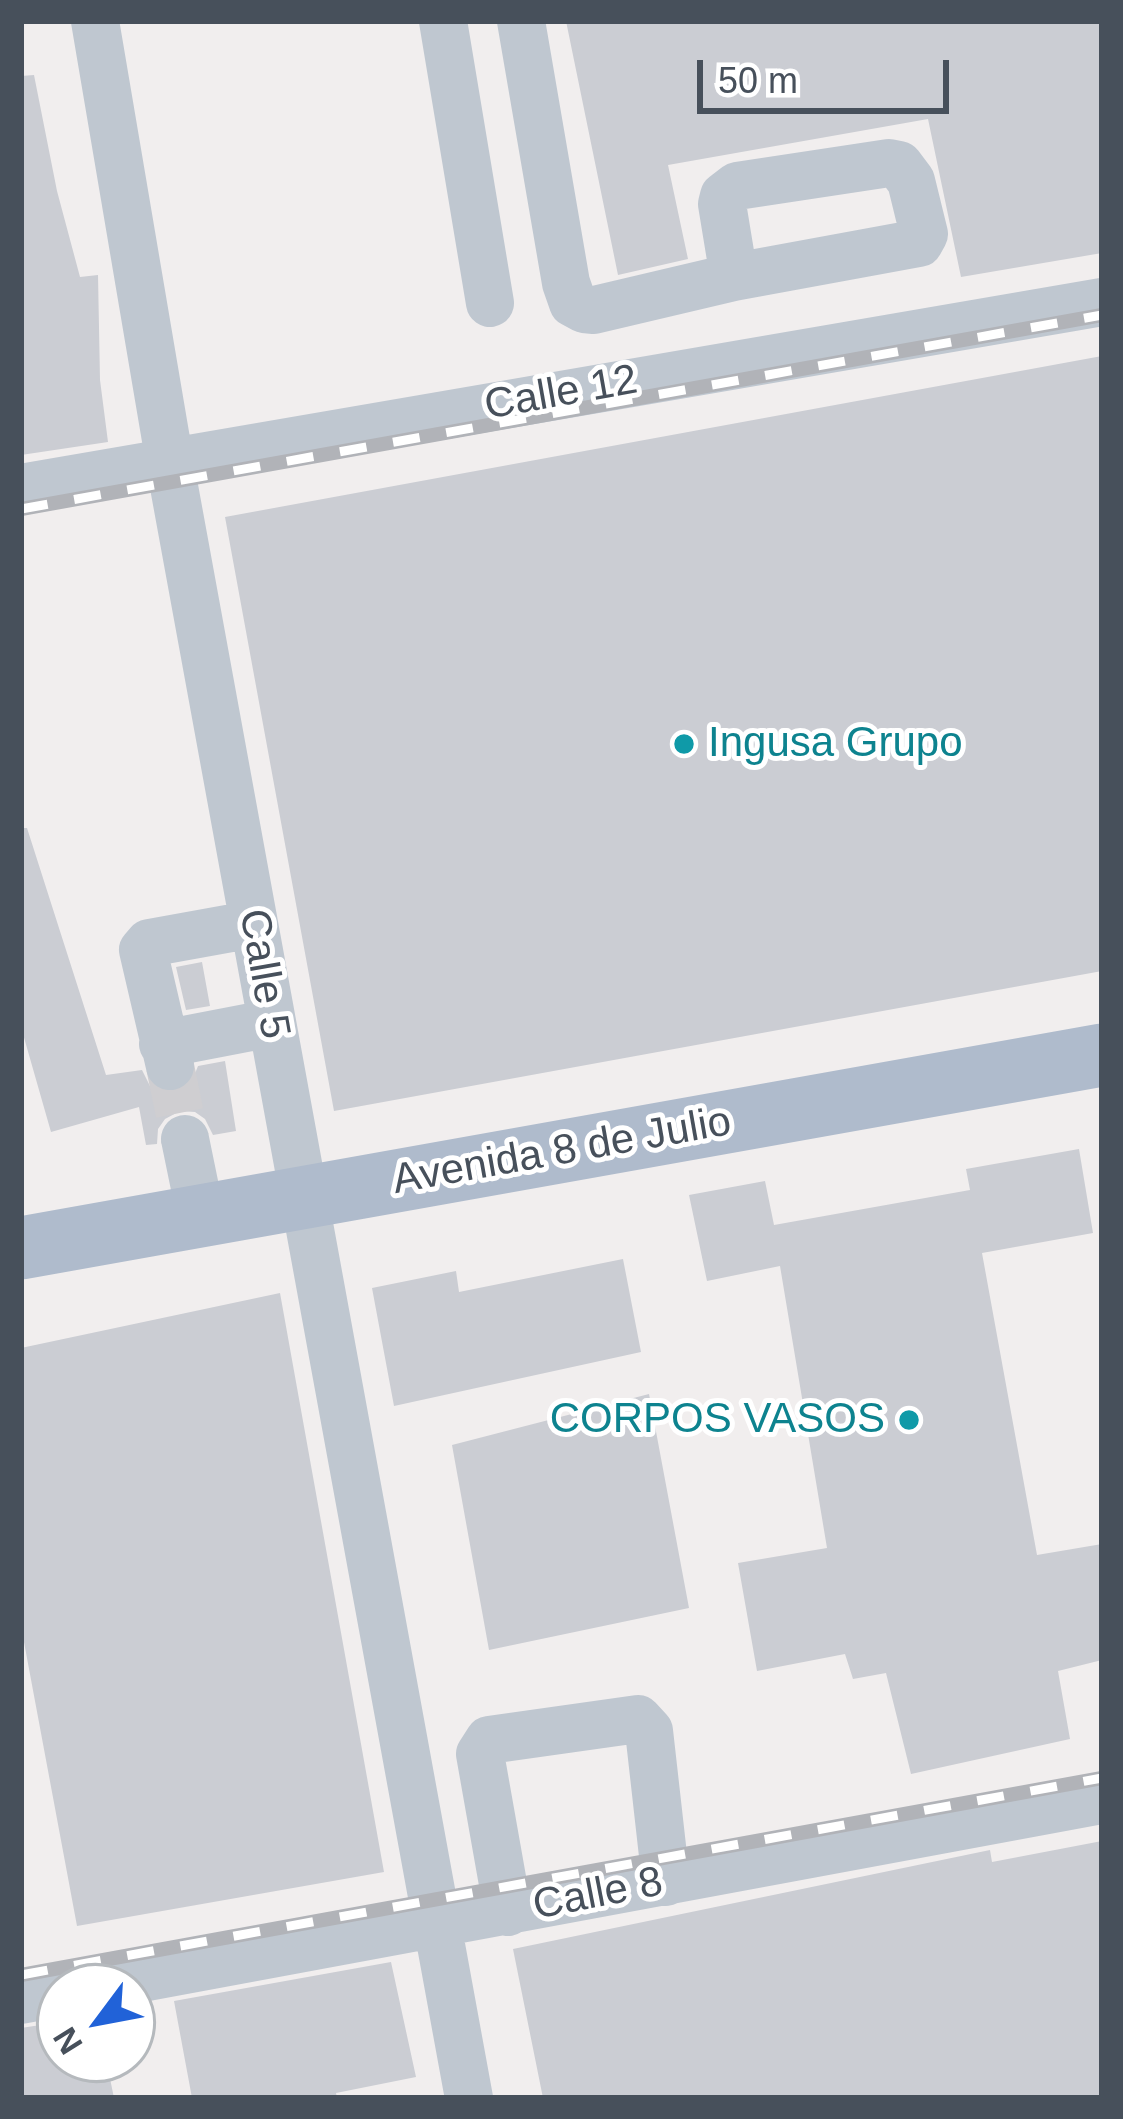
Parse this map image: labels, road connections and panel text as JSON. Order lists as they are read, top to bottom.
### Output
{
  "streets": {
    "main road": ["Avenida 8 de Julio"],
    "street": ["Calle 12", "Calle 5", "Calle 8"]
  },
  "crossings": [
    ["Calle 12", "Calle 5"],
    ["Calle 5", "Avenida 8 de Julio"],
    ["Calle 5", "Calle 8"]
  ],
  "places": ["Ingusa Grupo", "CORPOS VASOS"],
  "scale_bar": "50 m",
  "north": "bottom left"
}
